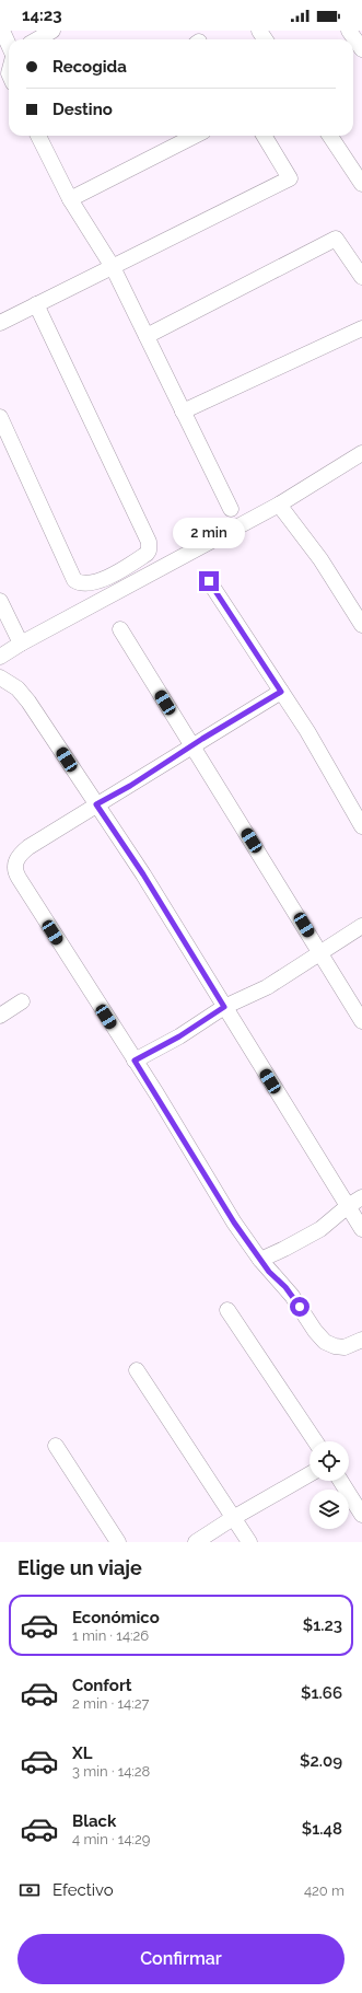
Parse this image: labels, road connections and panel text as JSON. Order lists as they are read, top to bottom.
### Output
{
  "page": {
    "status": "14:23",
    "banner": ["Recogida", "Destino"],
    "bubble": "2 min",
    "heading": "Elige un viaje",
    "list": [
      {
        "name": "Económico",
        "note": "1 min · 14:26",
        "value": "$1.23"
      },
      {
        "name": "Confort",
        "note": "2 min · 14:27",
        "value": "$1.66"
      },
      {
        "name": "XL",
        "note": "3 min · 14:28",
        "value": "$2.09"
      },
      {
        "name": "Black",
        "note": "4 min · 14:29",
        "value": "$1.48"
      }
    ],
    "pay": ["Efectivo", "420 m"],
    "buttons": "Confirmar"
  }
}
